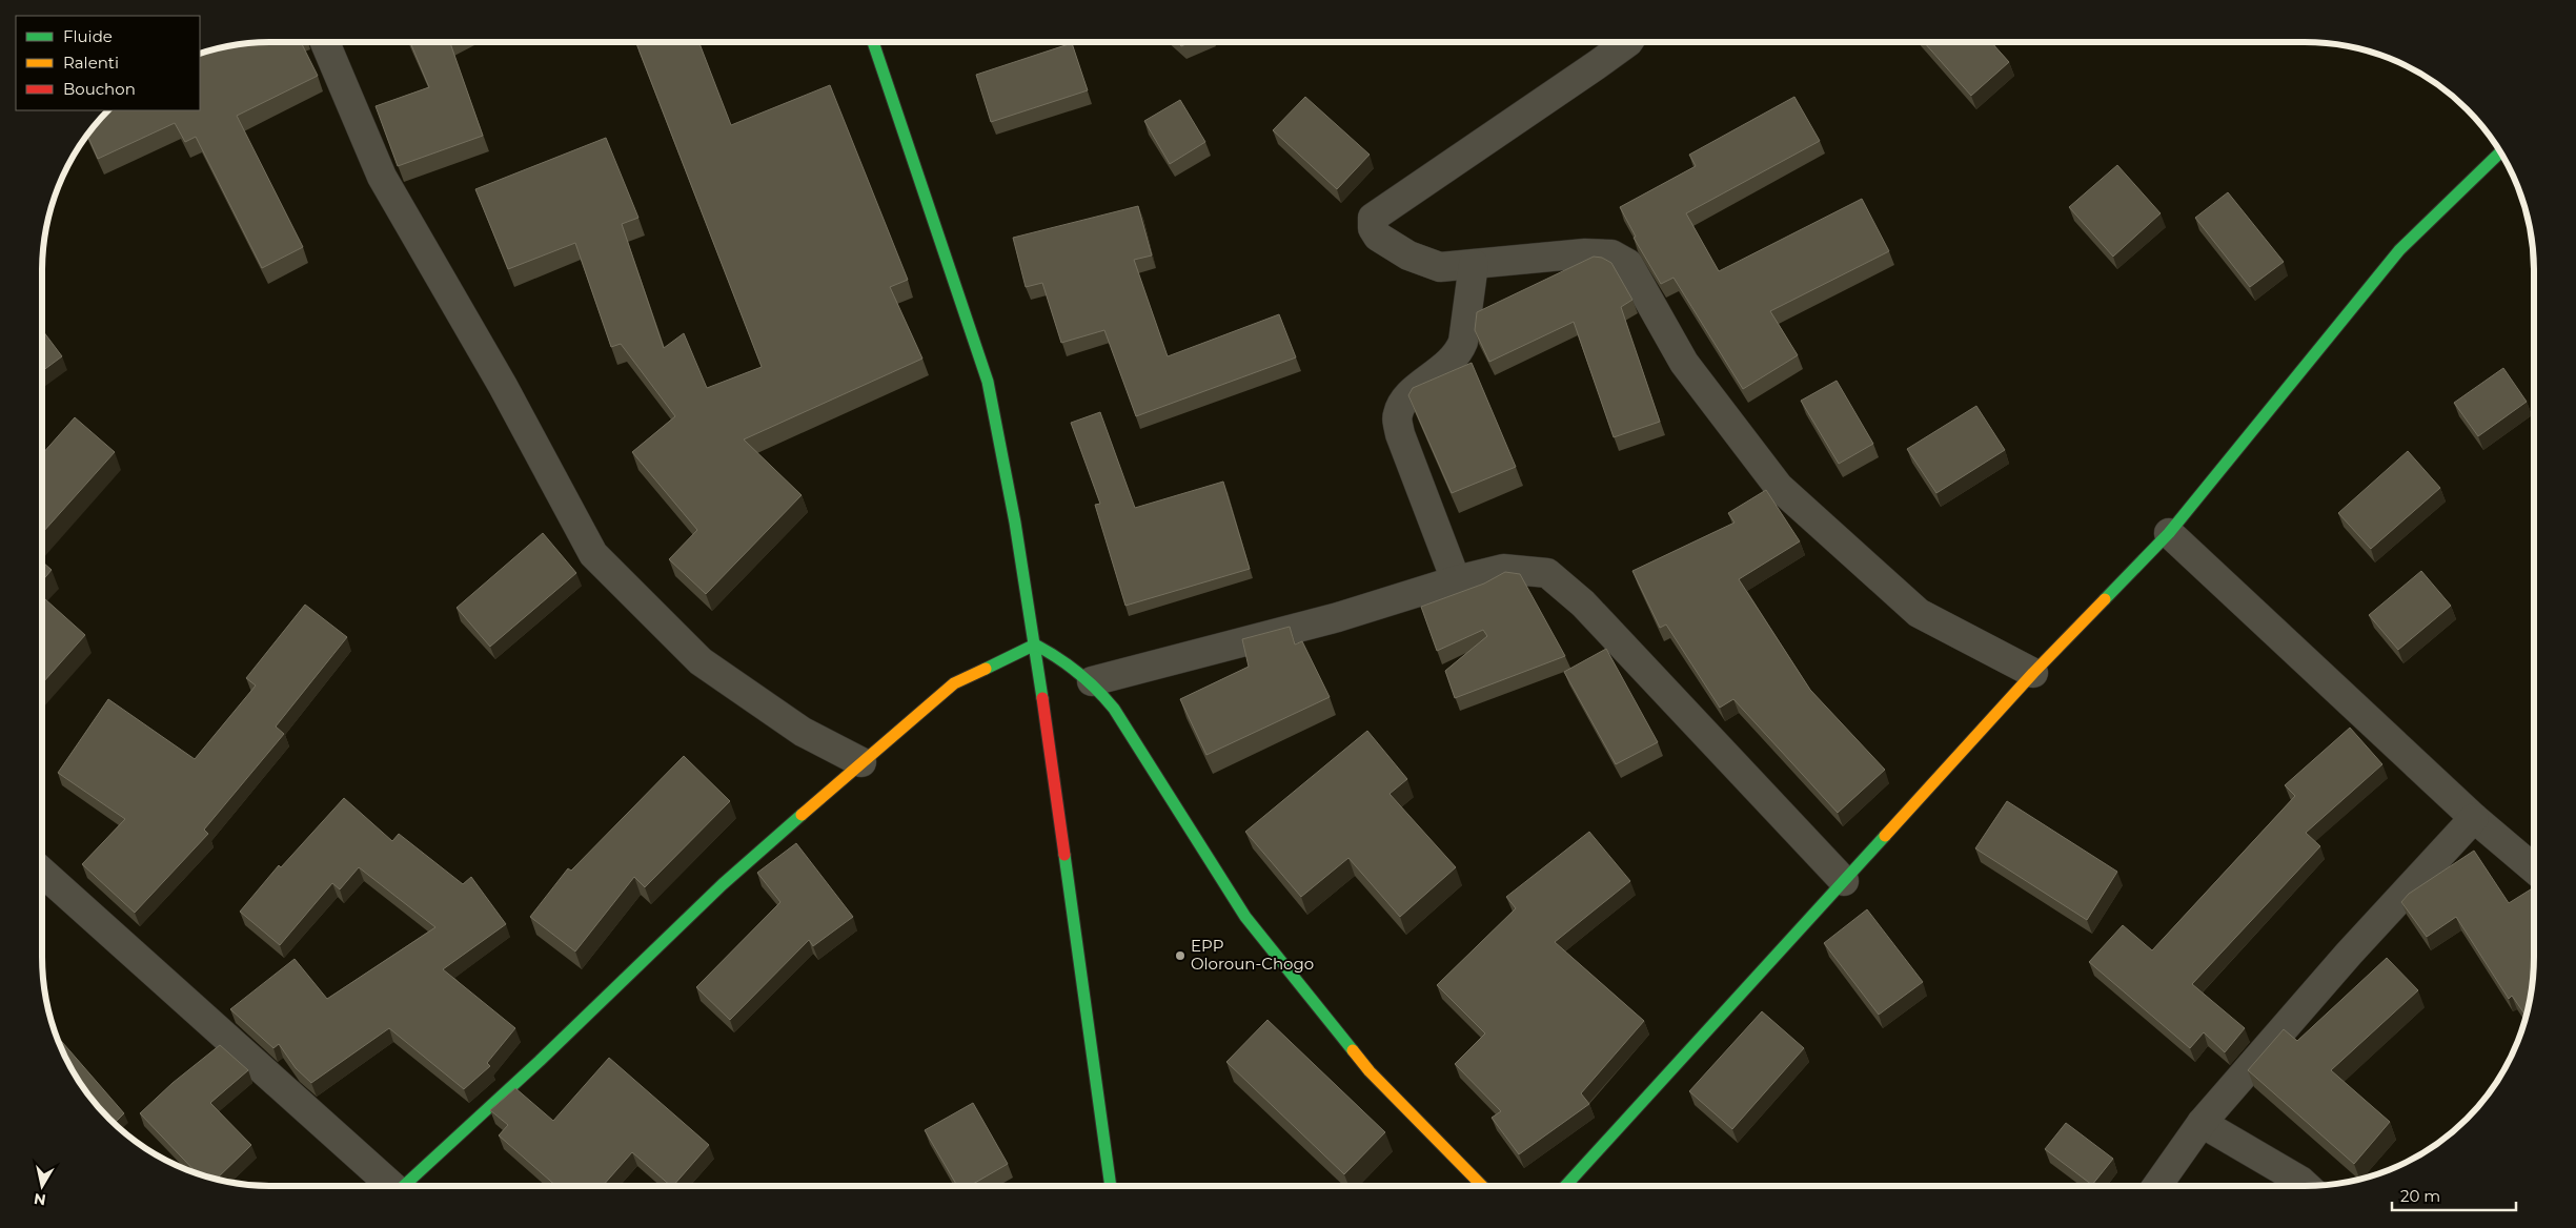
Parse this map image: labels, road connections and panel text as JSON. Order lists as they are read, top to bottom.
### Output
{
  "places": ["EPP Oloroun-Chogo"],
  "legend": ["Fluide", "Ralenti", "Bouchon"],
  "scale_bar": "20 m",
  "north": "bottom"
}
